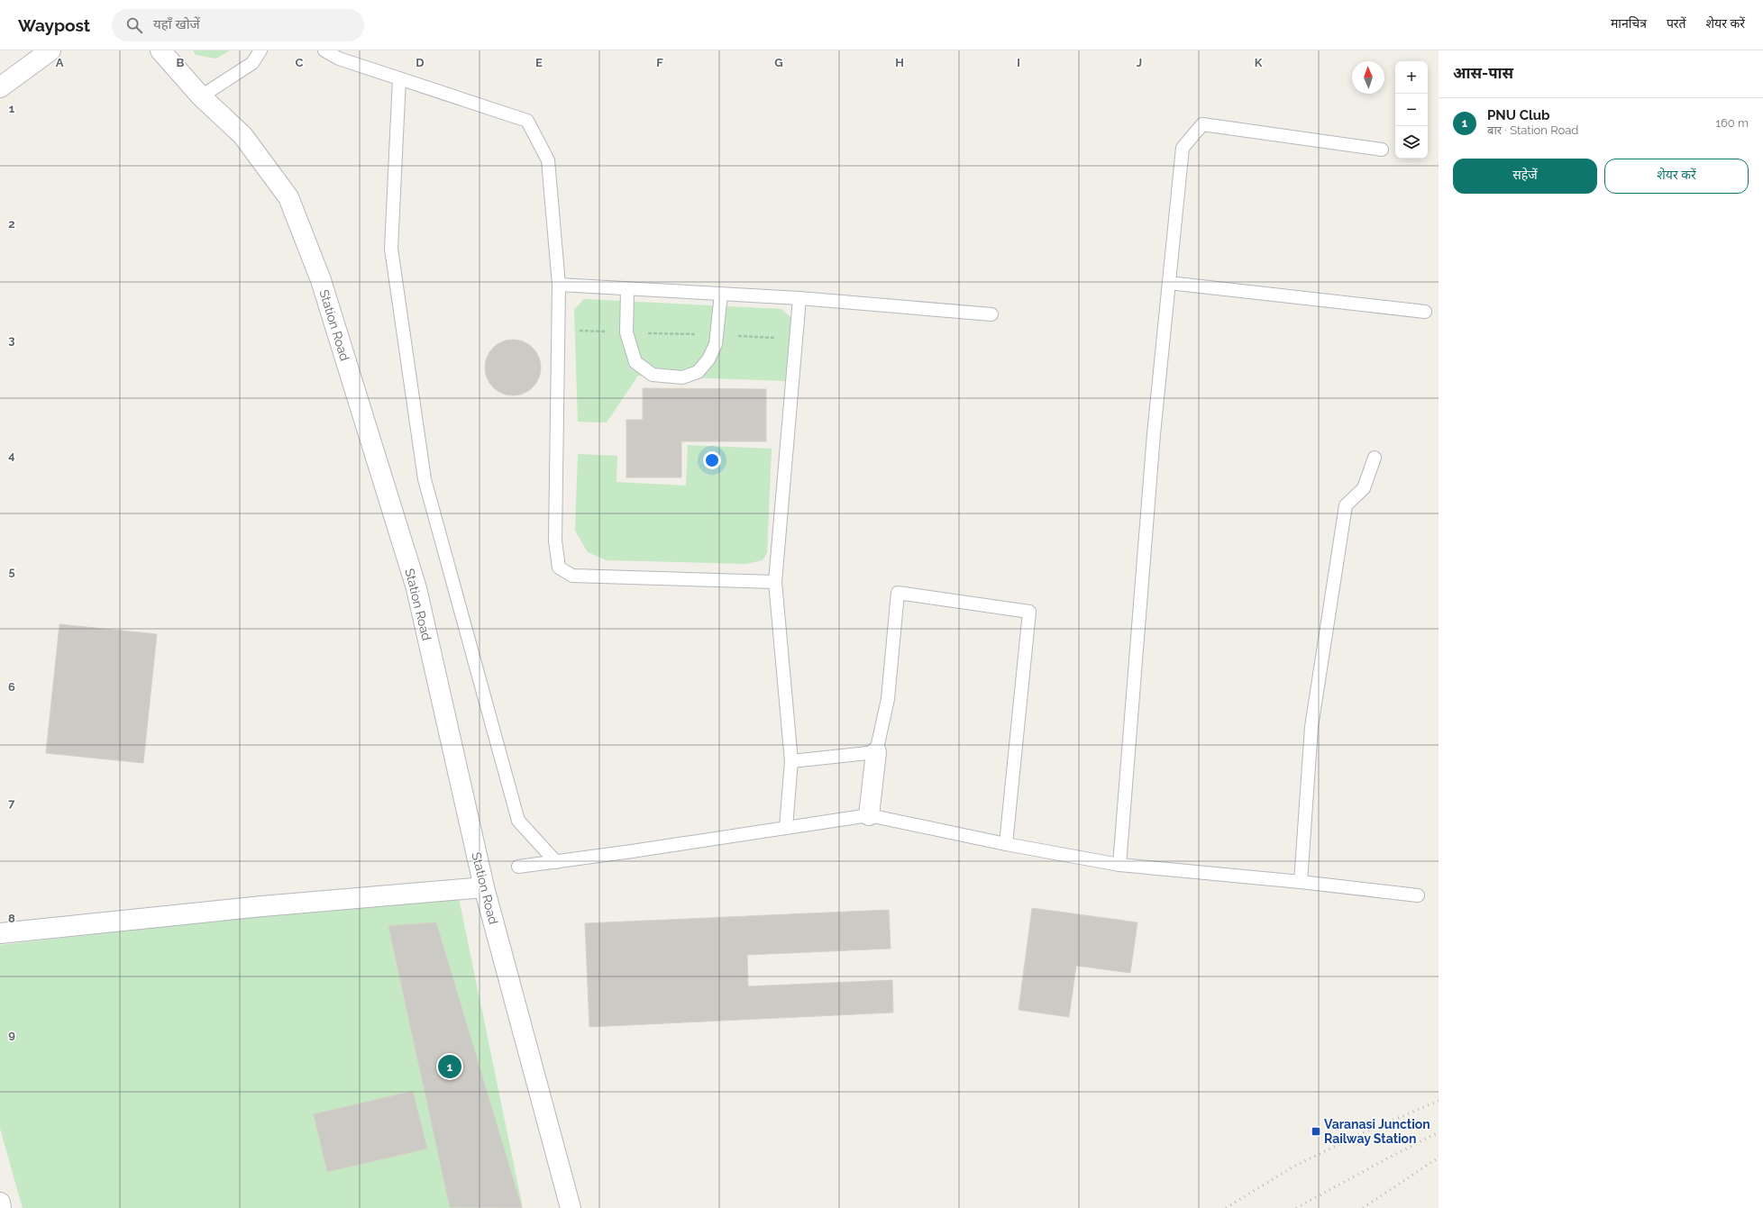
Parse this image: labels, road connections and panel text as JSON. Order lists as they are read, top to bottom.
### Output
{
  "streets": {
    "street": ["Station Road"]
  },
  "places": {
    "transit": ["Varanasi Junction Railway Station"]
  },
  "north": "top",
  "page": {
    "header": "Waypost",
    "search": "यहाँ खोजें",
    "nav": ["मानचित्र", "परतें", "शेयर करें"],
    "heading": "आस-पास",
    "map_buttons": ["+", "−"],
    "list": [
      {
        "mark": "1",
        "name": "PNU Club",
        "note": "बार · Station Road",
        "value": "160 m"
      }
    ],
    "buttons": ["सहेजें", "शेयर करें"],
    "pins": "1"
  },
  "grid": {
    "columns": [
      "A",
      "B",
      "C",
      "D",
      "E",
      "F",
      "G",
      "H",
      "I",
      "J",
      "K"
    ],
    "rows": [
      "1",
      "2",
      "3",
      "4",
      "5",
      "6",
      "7",
      "8",
      "9"
    ]
  }
}
